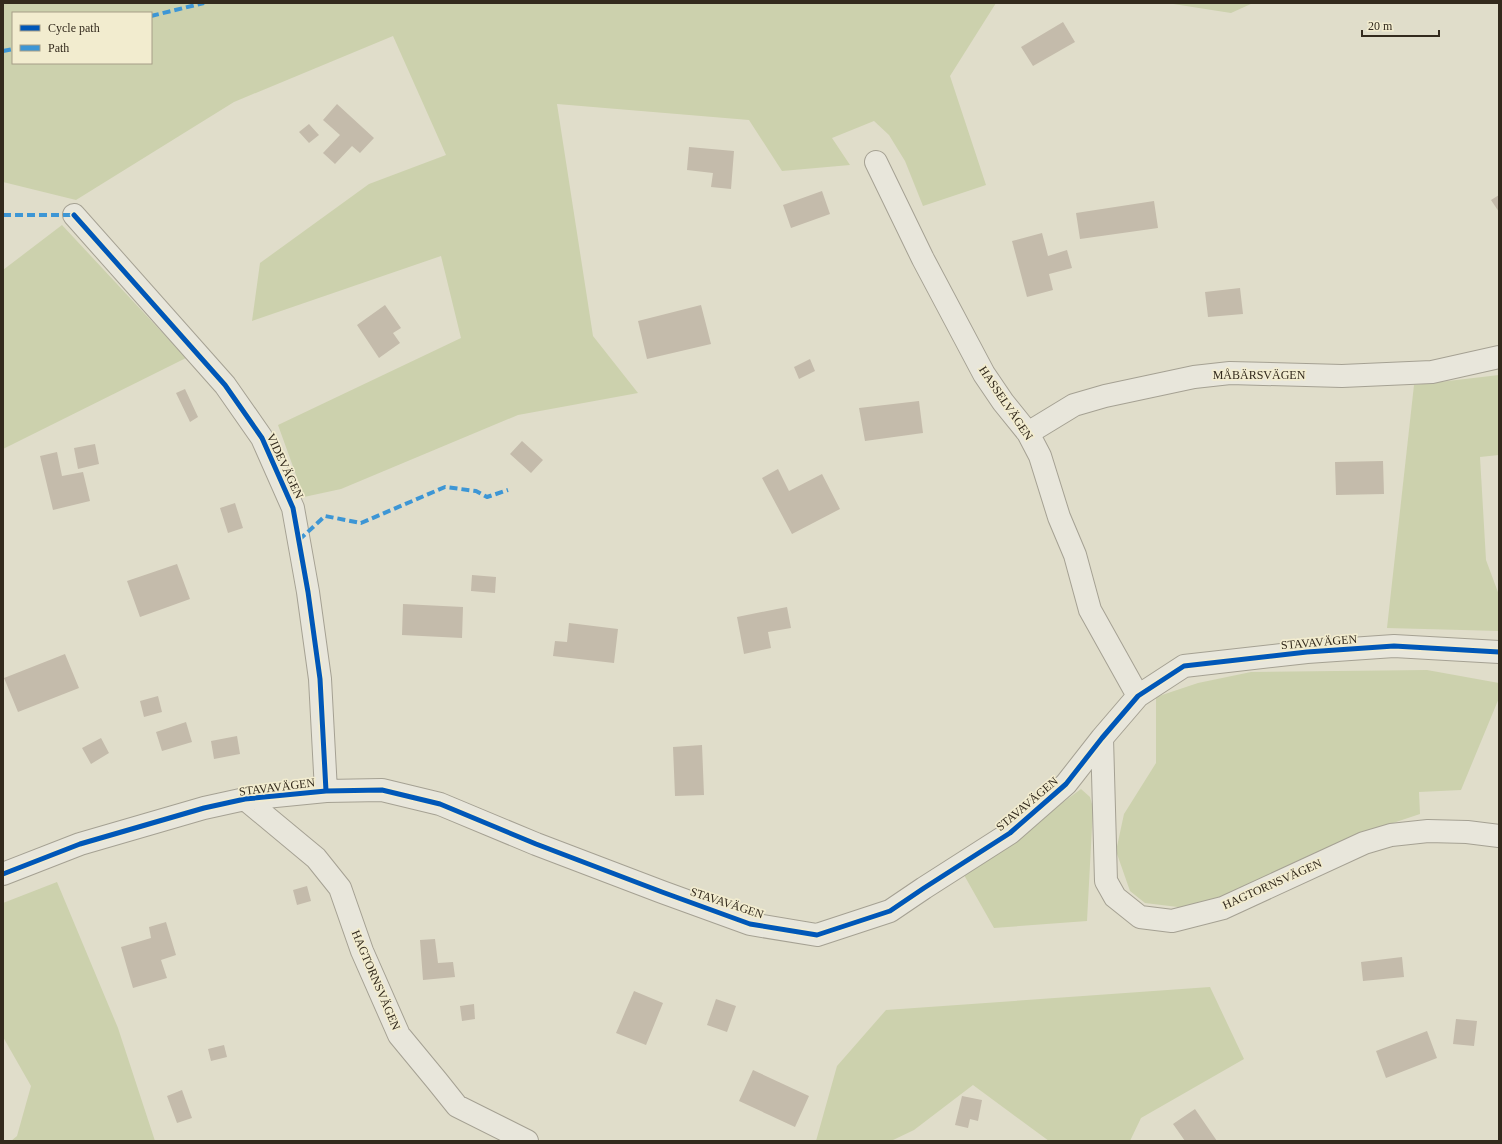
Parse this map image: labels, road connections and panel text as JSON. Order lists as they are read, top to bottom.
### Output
{
  "streets": {
    "street": [
      "MÅBÄRSVÄGEN",
      "HASSELVÄGEN",
      "VIDEVÄGEN",
      "STAVAVÄGEN",
      "HAGTORNSVÄGEN"
    ]
  },
  "crossings": [
    ["MÅBÄRSVÄGEN", "HASSELVÄGEN"],
    ["HASSELVÄGEN", "STAVAVÄGEN"],
    ["VIDEVÄGEN", "STAVAVÄGEN"],
    ["STAVAVÄGEN", "HAGTORNSVÄGEN"]
  ],
  "legend": ["Cycle path", "Path"],
  "scale_bar": "20 m"
}
